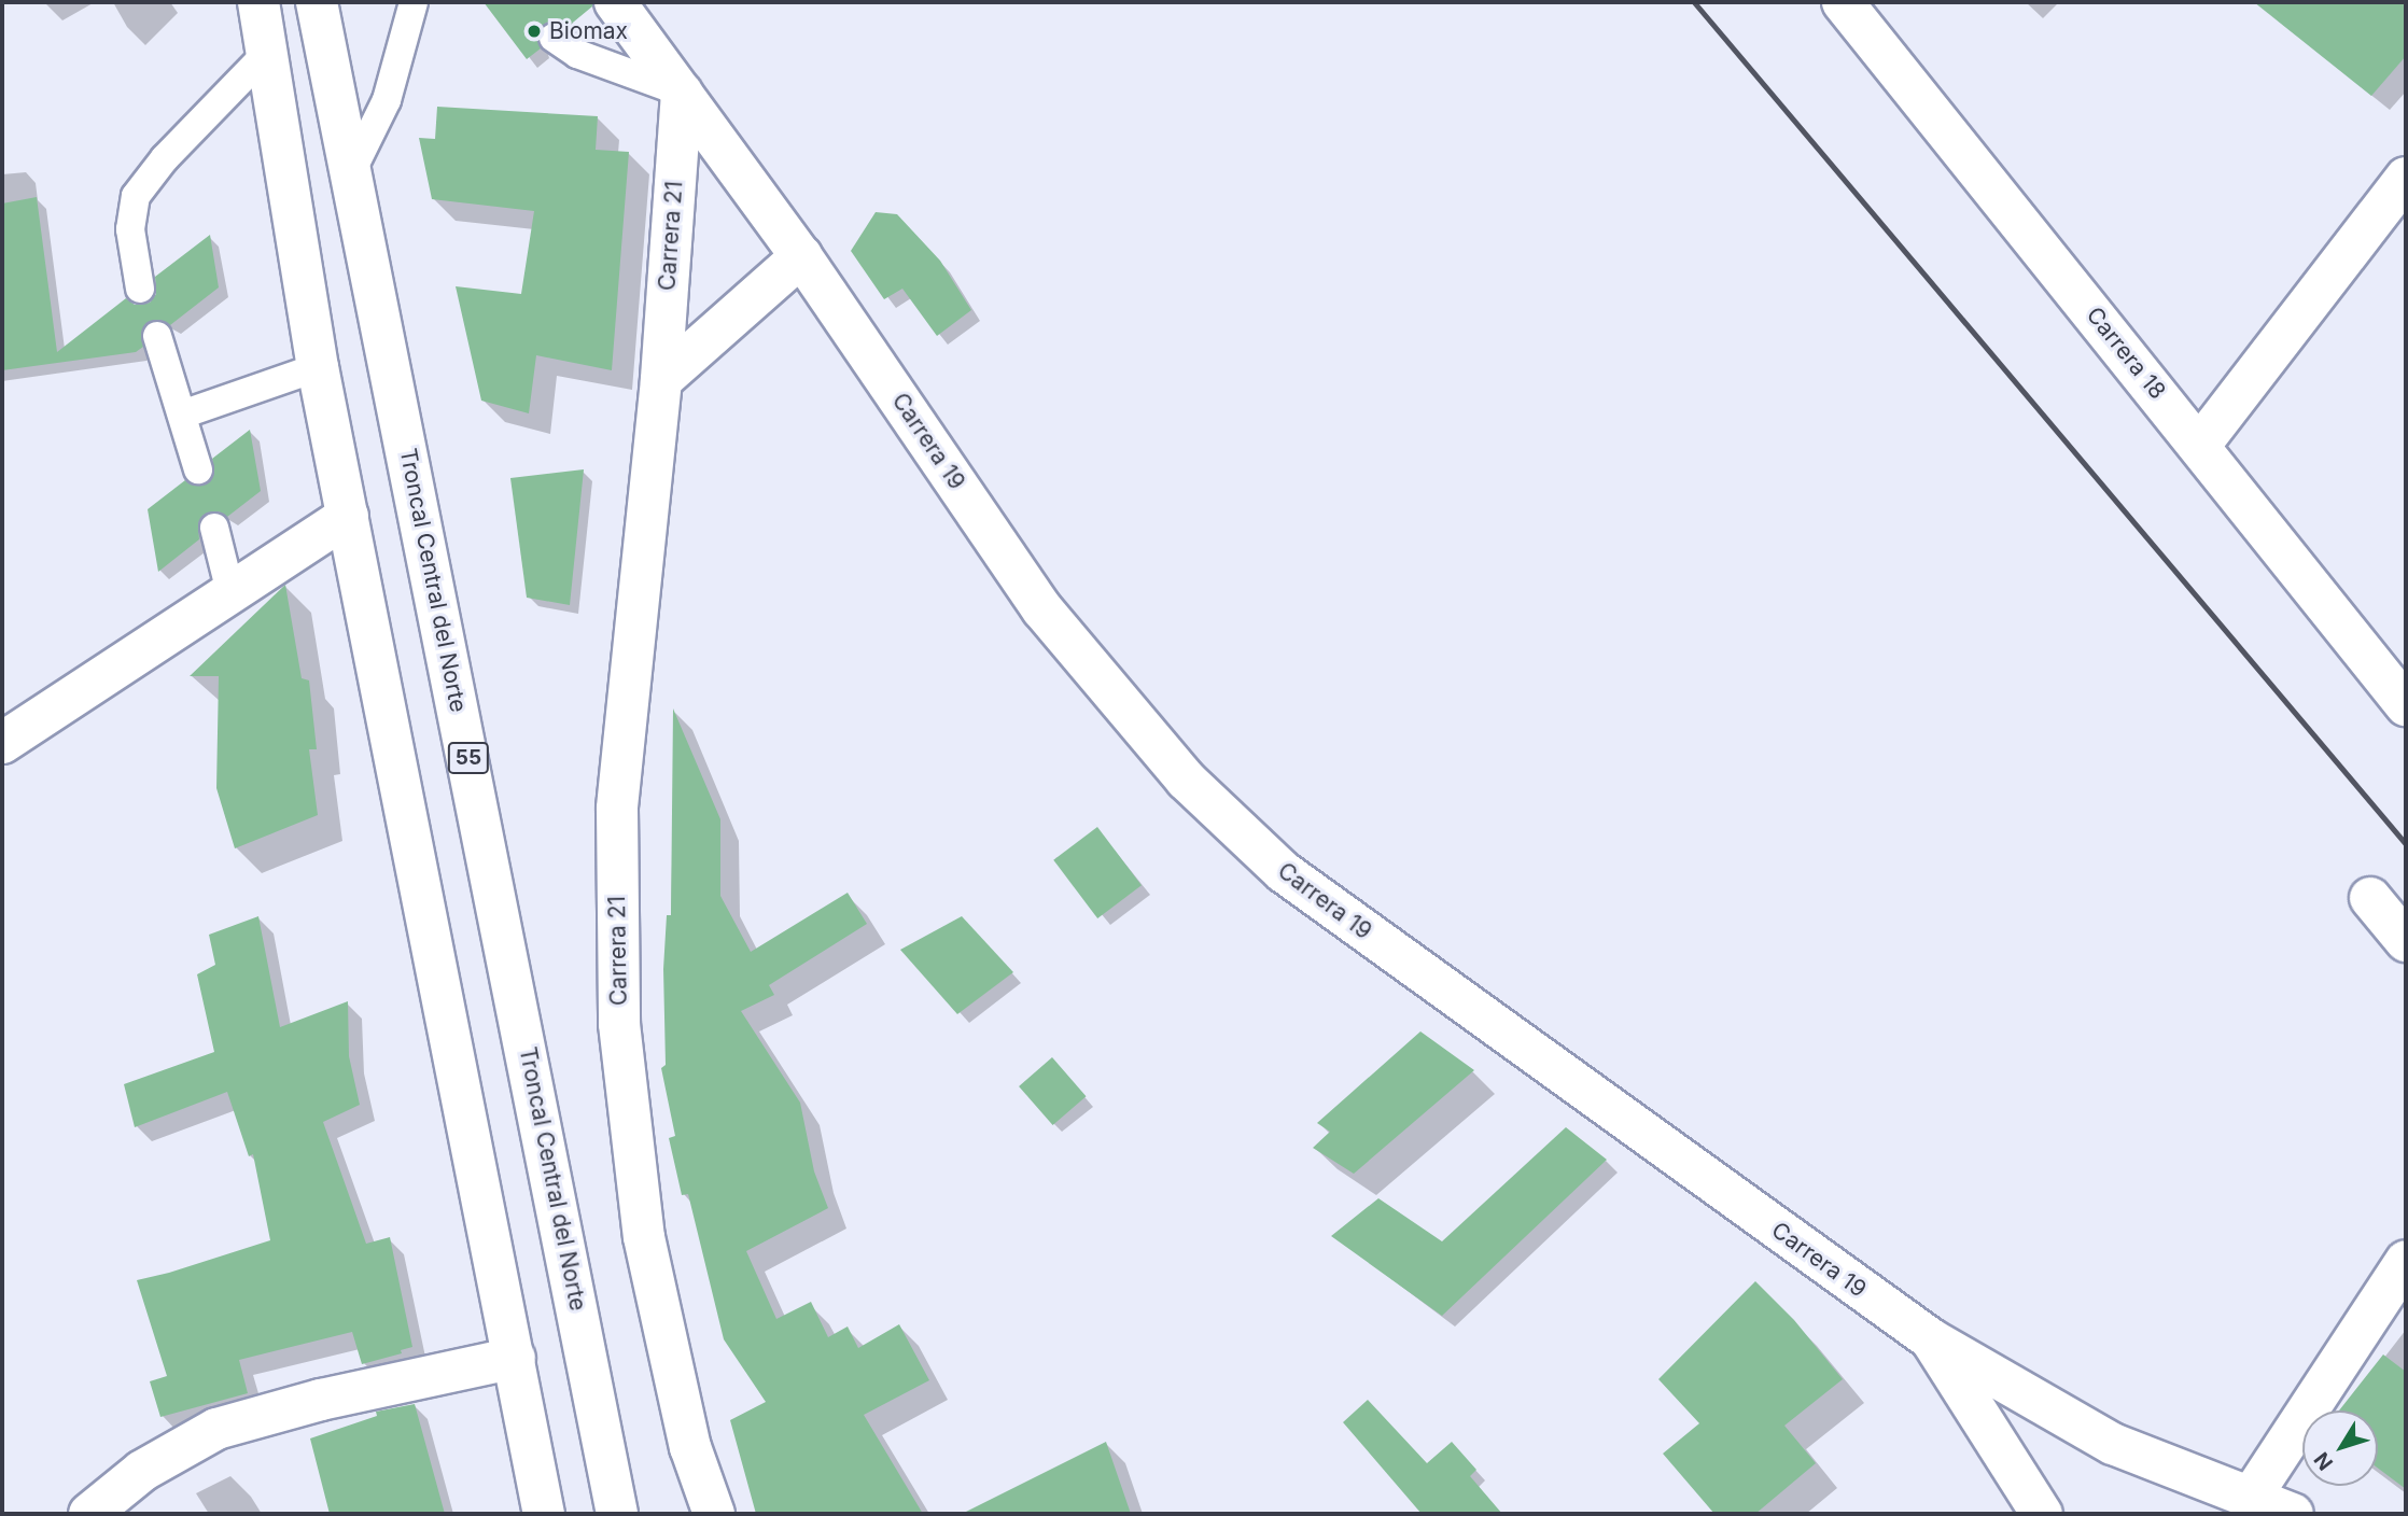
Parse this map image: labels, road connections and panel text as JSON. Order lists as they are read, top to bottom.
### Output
{
  "streets": {
    "main road": [
      "Carrera 21",
      "Carrera 18",
      "Carrera 19",
      "Troncal Central del Norte",
      "55"
    ]
  },
  "crossings": [
    ["Carrera 21", "Carrera 19"]
  ],
  "places": ["Biomax"],
  "north": "bottom left"
}
